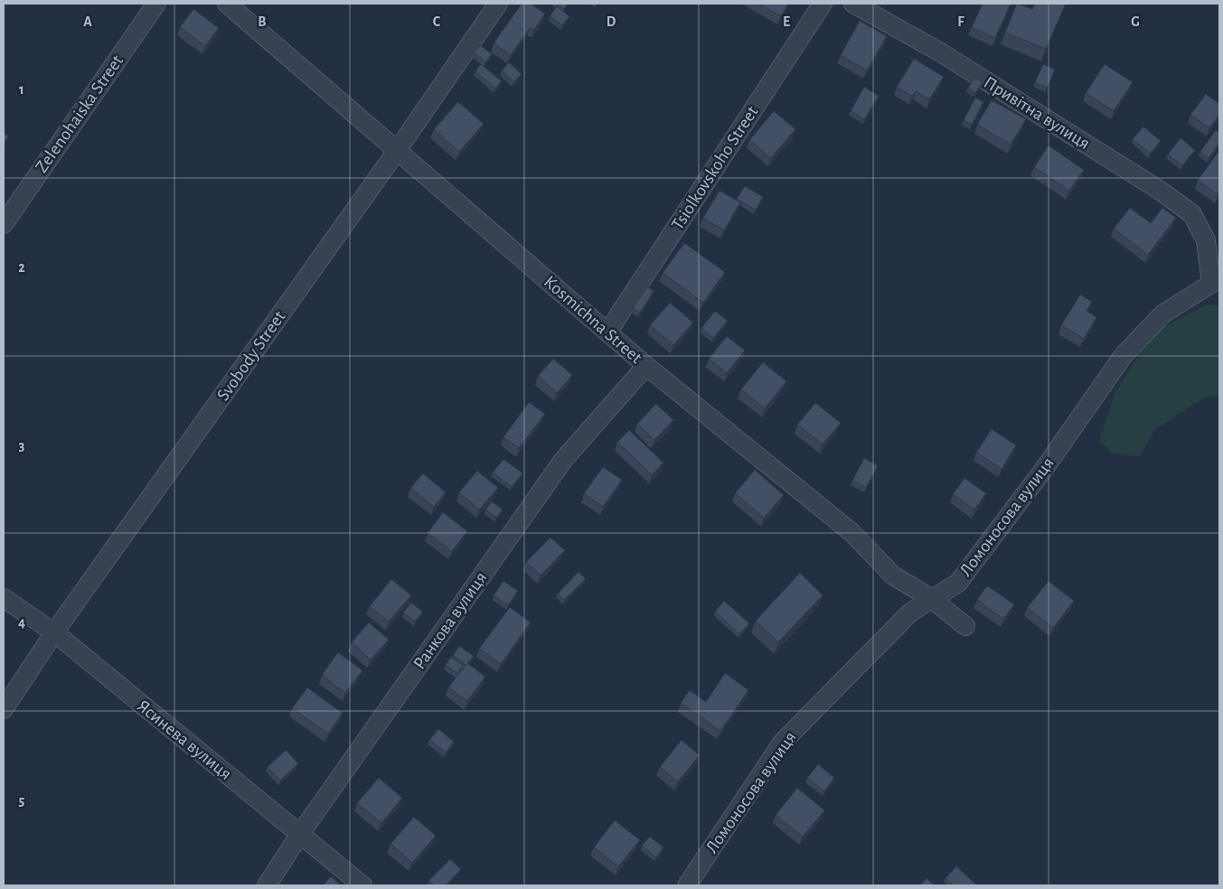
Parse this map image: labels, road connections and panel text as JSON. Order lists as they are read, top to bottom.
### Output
{
  "streets": {
    "street": [
      "Привітна вулиця",
      "Zelenohaiska Street",
      "Tsiolkovskoho Street",
      "Kosmichna Street",
      "Svobody Street",
      "Ломоносова вулиця",
      "Ранкова вулиця",
      "Ясинева вулиця"
    ]
  },
  "crossings": [
    ["Привітна вулиця", "Ломоносова вулиця"],
    ["Tsiolkovskoho Street", "Kosmichna Street"],
    ["Kosmichna Street", "Svobody Street"],
    ["Kosmichna Street", "Ломоносова вулиця"],
    ["Kosmichna Street", "Ранкова вулиця"],
    ["Svobody Street", "Ясинева вулиця"],
    ["Ранкова вулиця", "Ясинева вулиця"]
  ],
  "grid": {
    "columns": [
      "A",
      "B",
      "C",
      "D",
      "E",
      "F",
      "G"
    ],
    "rows": [
      "1",
      "2",
      "3",
      "4",
      "5"
    ]
  }
}
